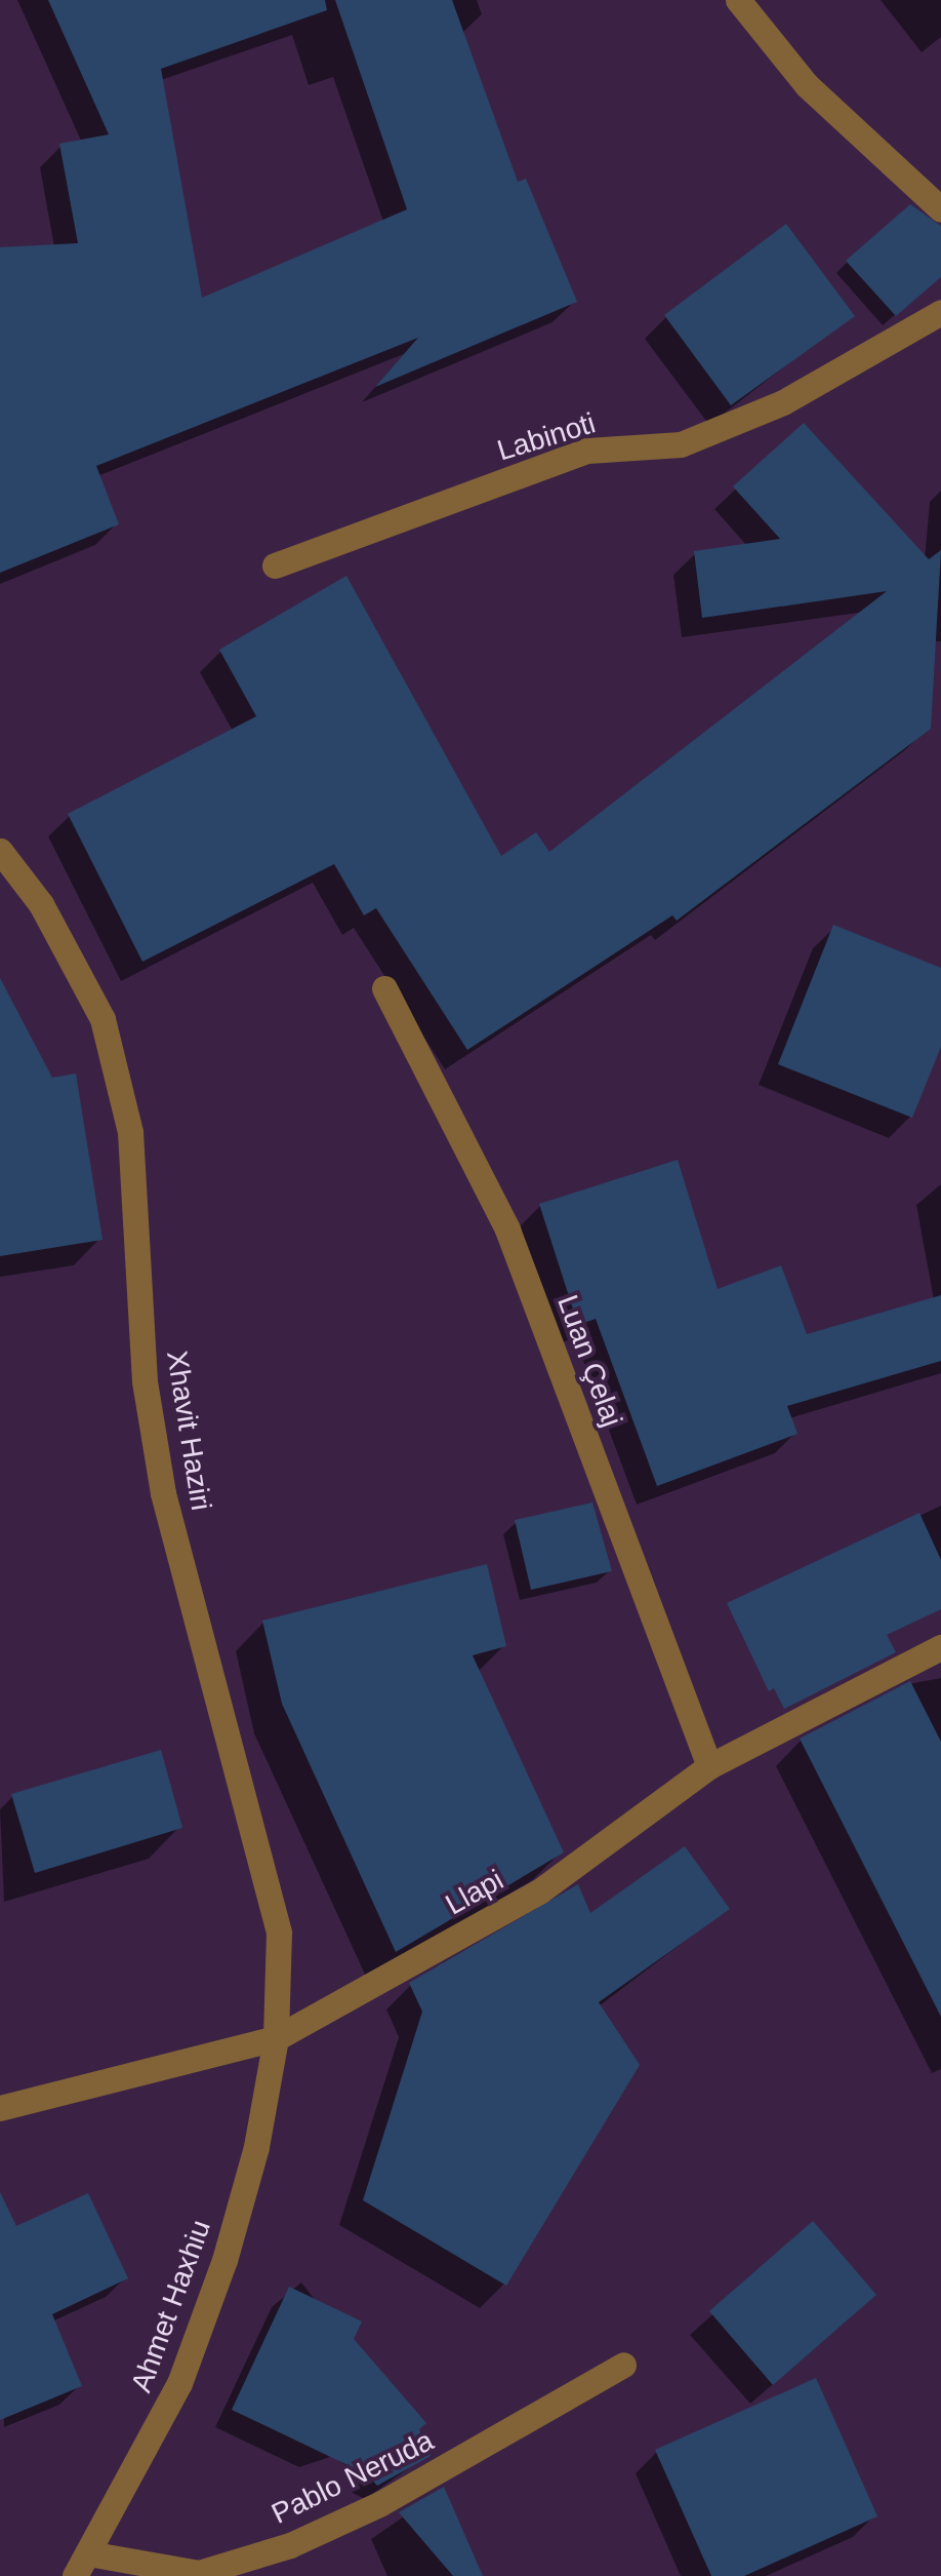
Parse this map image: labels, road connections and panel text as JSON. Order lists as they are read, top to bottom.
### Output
{
  "streets": {
    "street": [
      "Labinoti",
      "Luan Çelaj",
      "Xhavit Haziri",
      "Llapi",
      "Ahmet Haxhiu",
      "Pablo Neruda"
    ]
  },
  "crossings": [
    ["Luan Çelaj", "Llapi"],
    ["Xhavit Haziri", "Llapi"],
    ["Xhavit Haziri", "Ahmet Haxhiu"],
    ["Llapi", "Ahmet Haxhiu"],
    ["Ahmet Haxhiu", "Pablo Neruda"]
  ]
}
